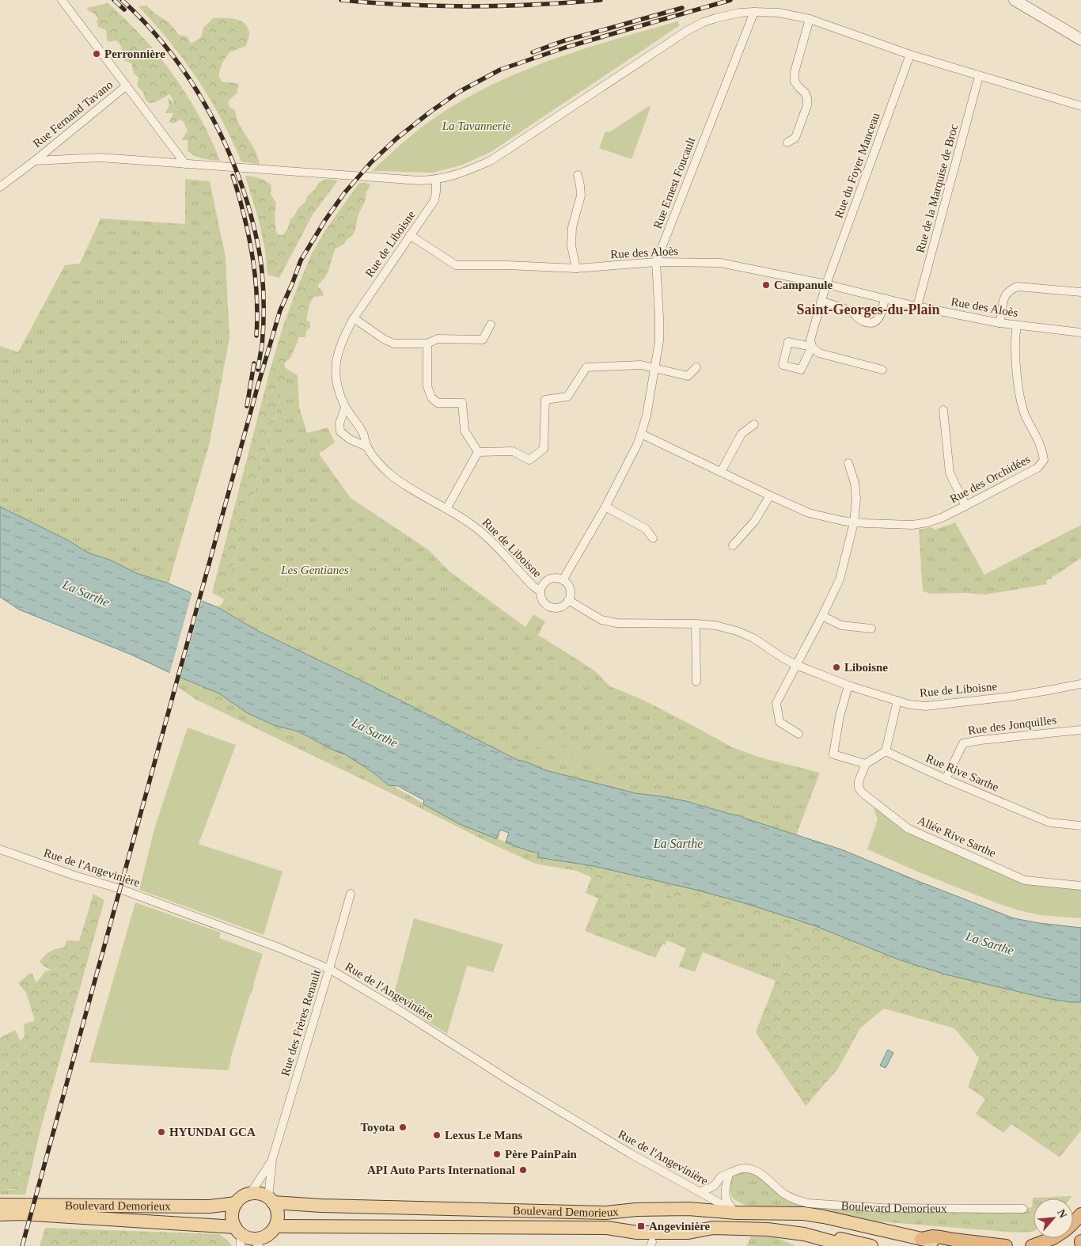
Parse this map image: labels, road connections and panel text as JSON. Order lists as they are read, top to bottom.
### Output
{
  "streets": {
    "main road": ["Boulevard Demorieux"],
    "street": [
      "Rue Fernand Tavano",
      "Rue du Foyer Manceau",
      "Rue Ernest Foucault",
      "Rue de la Marquise de Broc",
      "Rue de Liboisne",
      "Rue des Aloès",
      "Rue des Orchidées",
      "Rue des Jonquilles",
      "Rue Rive Sarthe",
      "Allée Rive Sarthe",
      "Rue de l'Angevinière",
      "Rue des Frères Renault"
    ]
  },
  "crossings": [
    ["Rue du Foyer Manceau", "Rue des Aloès"],
    ["Rue Ernest Foucault", "Rue de Liboisne"],
    ["Rue Ernest Foucault", "Rue des Aloès"],
    ["Rue Ernest Foucault", "Rue des Orchidées"],
    ["Rue de la Marquise de Broc", "Rue des Aloès"],
    ["Rue de Liboisne", "Rue des Aloès"],
    ["Rue des Aloès", "Rue des Orchidées"],
    ["Rue des Jonquilles", "Rue Rive Sarthe"],
    ["Rue de l'Angevinière", "Rue des Frères Renault"],
    ["Rue de l'Angevinière", "Boulevard Demorieux"],
    ["Rue des Frères Renault", "Boulevard Demorieux"]
  ],
  "districts": ["Saint-Georges-du-Plain"],
  "water": ["La Sarthe"],
  "parks": ["La Tavannerie", "Les Gentianes"],
  "places": {
    "other": [
      "Perronnière",
      "Campanule",
      "Liboisne",
      "Toyota",
      "HYUNDAI GCA",
      "Lexus Le Mans",
      "Père PainPain",
      "API Auto Parts International"
    ],
    "transit": ["Angevinière"]
  },
  "north": "top right"
}
